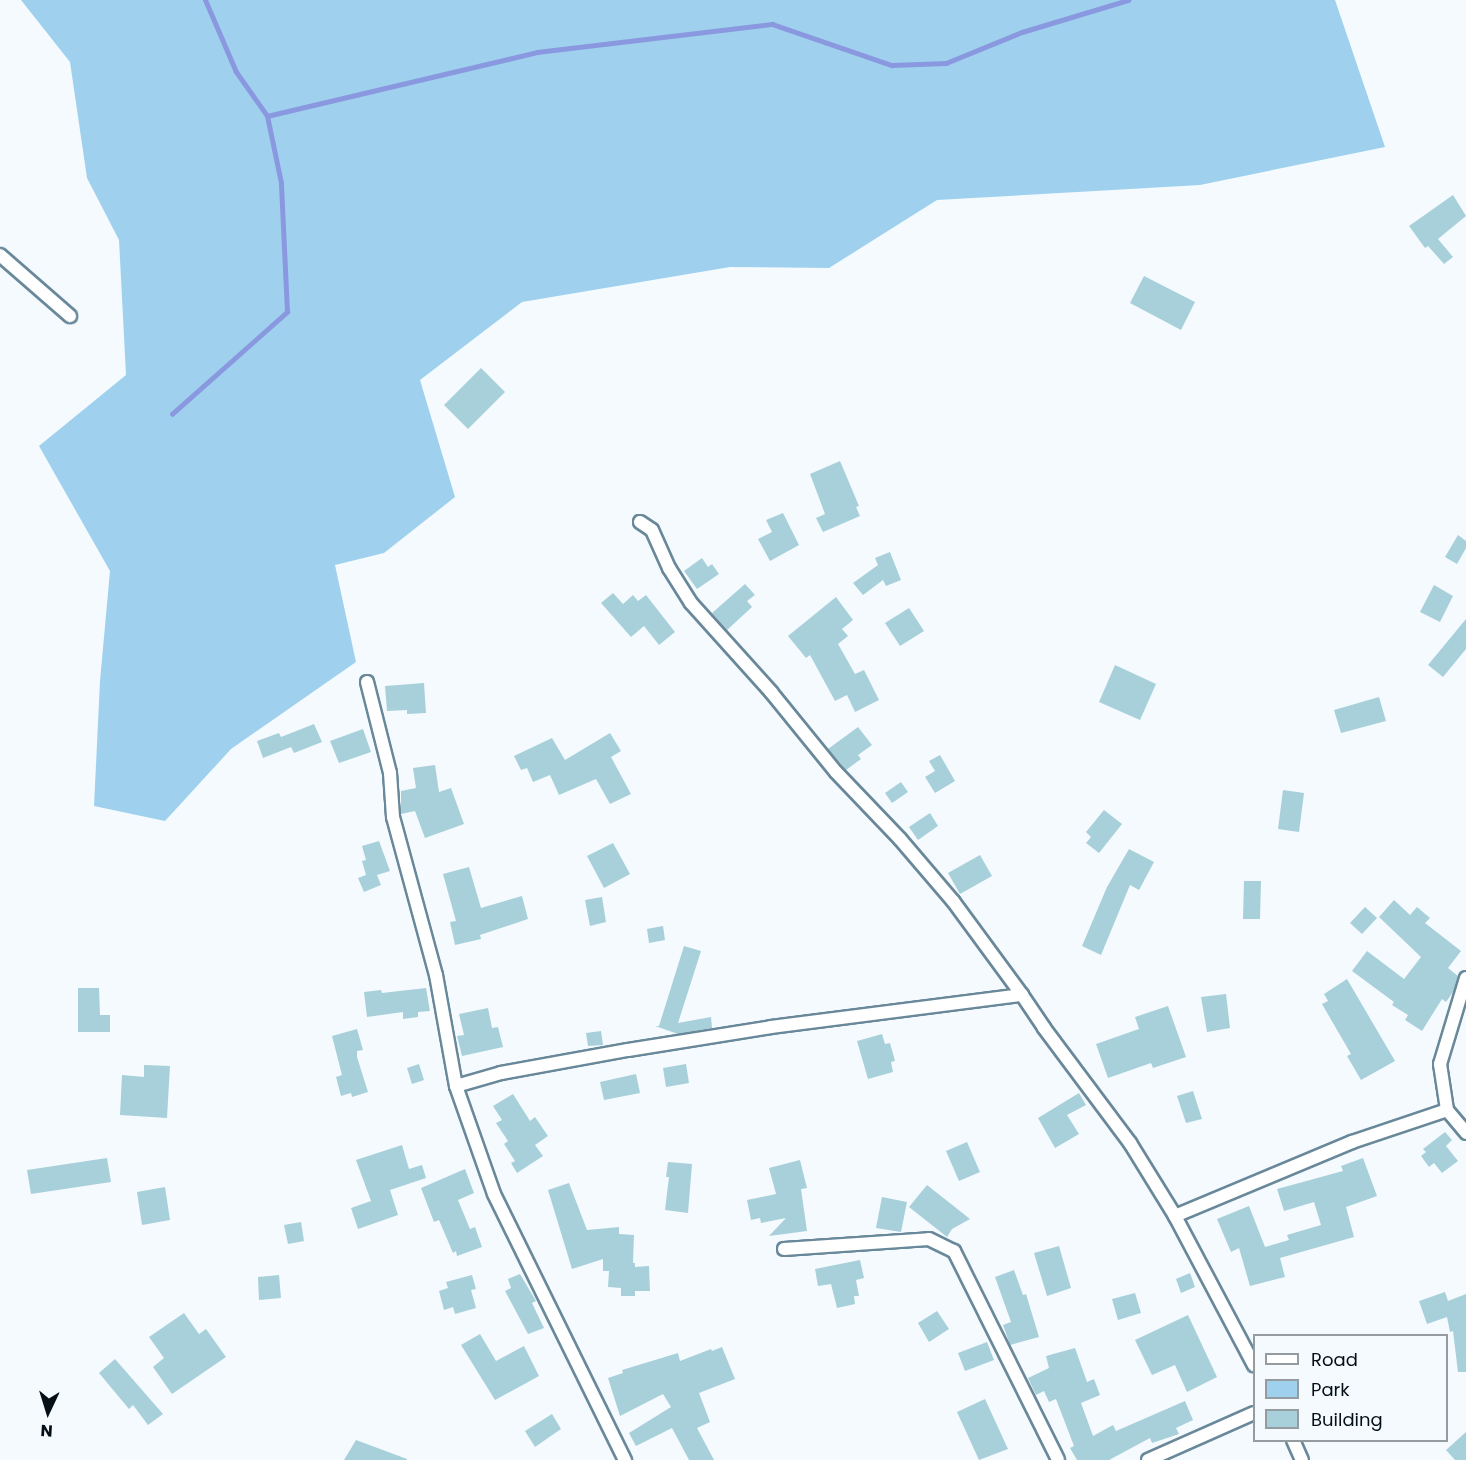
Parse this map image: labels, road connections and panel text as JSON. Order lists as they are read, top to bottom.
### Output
{
  "legend": ["Road", "Park", "Building"],
  "north": "bottom"
}
